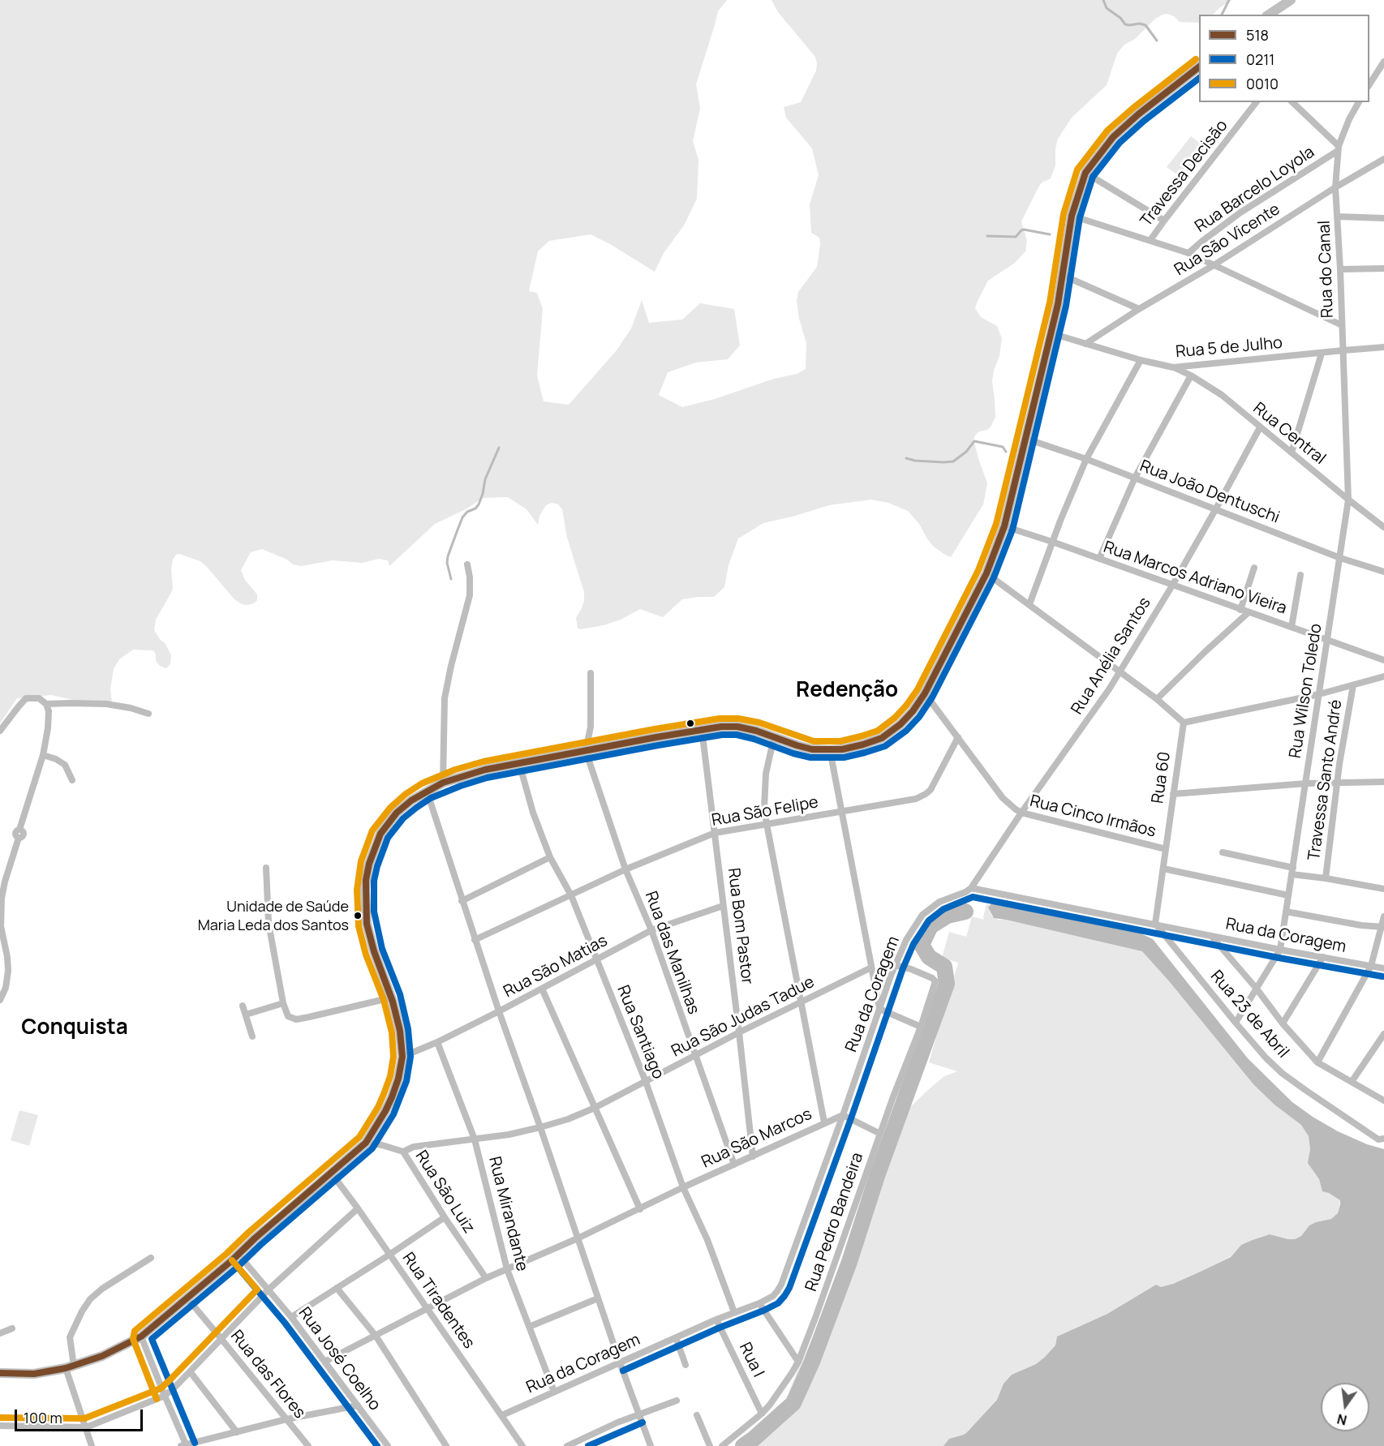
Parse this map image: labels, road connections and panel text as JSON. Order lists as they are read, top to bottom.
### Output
{
  "streets": {
    "street": [
      "Travessa Decisão",
      "Rua Barcelo Loyola",
      "Rua São Vicente",
      "Rua do Canal",
      "Rua 5 de Julho",
      "Rua Central",
      "Rua João Dentuschi",
      "Rua Marcos Adriano Vieira",
      "Rua Anélia Santos",
      "Rua Wilson Toledo",
      "Rua 60",
      "Travessa Santo André",
      "Rua São Felipe",
      "Rua Cinco Irmãos",
      "Rua Bom Pastor",
      "Rua da Coragem",
      "Rua das Manilhas",
      "Rua São Matias",
      "Rua 23 de Abril",
      "Rua São Judas Tadue",
      "Rua Santiago",
      "Rua São Marcos",
      "Rua São Luiz",
      "Rua Mirandante",
      "Rua Pedro Bandeira",
      "Rua Tiradentes",
      "Rua José Coelho",
      "Rua I",
      "Rua das Flores"
    ]
  },
  "crossings": [
    ["Rua São Vicente", "Rua do Canal"],
    ["Rua São Vicente", "Rua 5 de Julho"],
    ["Rua do Canal", "Rua 5 de Julho"],
    ["Rua do Canal", "Rua Wilson Toledo"],
    ["Rua 5 de Julho", "Rua Central"],
    ["Rua 5 de Julho", "Rua Wilson Toledo"],
    ["Rua Central", "Rua Anélia Santos"],
    ["Rua Central", "Rua Wilson Toledo"],
    ["Rua João Dentuschi", "Rua Anélia Santos"],
    ["Rua João Dentuschi", "Rua Wilson Toledo"],
    ["Rua Marcos Adriano Vieira", "Rua Anélia Santos"],
    ["Rua Marcos Adriano Vieira", "Rua Wilson Toledo"],
    ["Rua Anélia Santos", "Rua Cinco Irmãos"],
    ["Rua Anélia Santos", "Rua da Coragem"],
    ["Rua Wilson Toledo", "Rua da Coragem"],
    ["Rua Wilson Toledo", "Rua 23 de Abril"],
    ["Rua 60", "Rua Cinco Irmãos"],
    ["Rua 60", "Rua da Coragem"],
    ["Rua 60", "Rua 23 de Abril"],
    ["Rua São Felipe", "Rua Cinco Irmãos"],
    ["Rua São Felipe", "Rua Bom Pastor"],
    ["Rua São Felipe", "Rua das Manilhas"],
    ["Rua São Felipe", "Rua Santiago"],
    ["Rua Bom Pastor", "Rua São Matias"],
    ["Rua Bom Pastor", "Rua São Judas Tadue"],
    ["Rua Bom Pastor", "Rua São Marcos"],
    ["Rua da Coragem", "Rua 23 de Abril"],
    ["Rua da Coragem", "Rua Santiago"],
    ["Rua da Coragem", "Rua São Marcos"],
    ["Rua da Coragem", "Rua Mirandante"],
    ["Rua da Coragem", "Rua Pedro Bandeira"],
    ["Rua da Coragem", "Rua Tiradentes"],
    ["Rua da Coragem", "Rua I"],
    ["Rua das Manilhas", "Rua São Matias"],
    ["Rua das Manilhas", "Rua São Judas Tadue"],
    ["Rua das Manilhas", "Rua São Marcos"],
    ["Rua São Matias", "Rua Santiago"],
    ["Rua São Matias", "Rua Mirandante"],
    ["Rua São Judas Tadue", "Rua Santiago"],
    ["Rua São Judas Tadue", "Rua São Luiz"],
    ["Rua São Judas Tadue", "Rua Mirandante"],
    ["Rua Santiago", "Rua São Marcos"],
    ["Rua São Marcos", "Rua São Luiz"],
    ["Rua São Marcos", "Rua Mirandante"],
    ["Rua São Marcos", "Rua Tiradentes"],
    ["Rua Pedro Bandeira", "Rua I"]
  ],
  "districts": ["Redenção", "Conquista"],
  "places": ["Unidade de Saúde Maria Leda dos Santos"],
  "lines": ["transit line 0010", "transit line 518", "transit line 0211"],
  "legend": ["518", "0211", "0010"],
  "scale_bar": "100 m",
  "north": "bottom"
}
